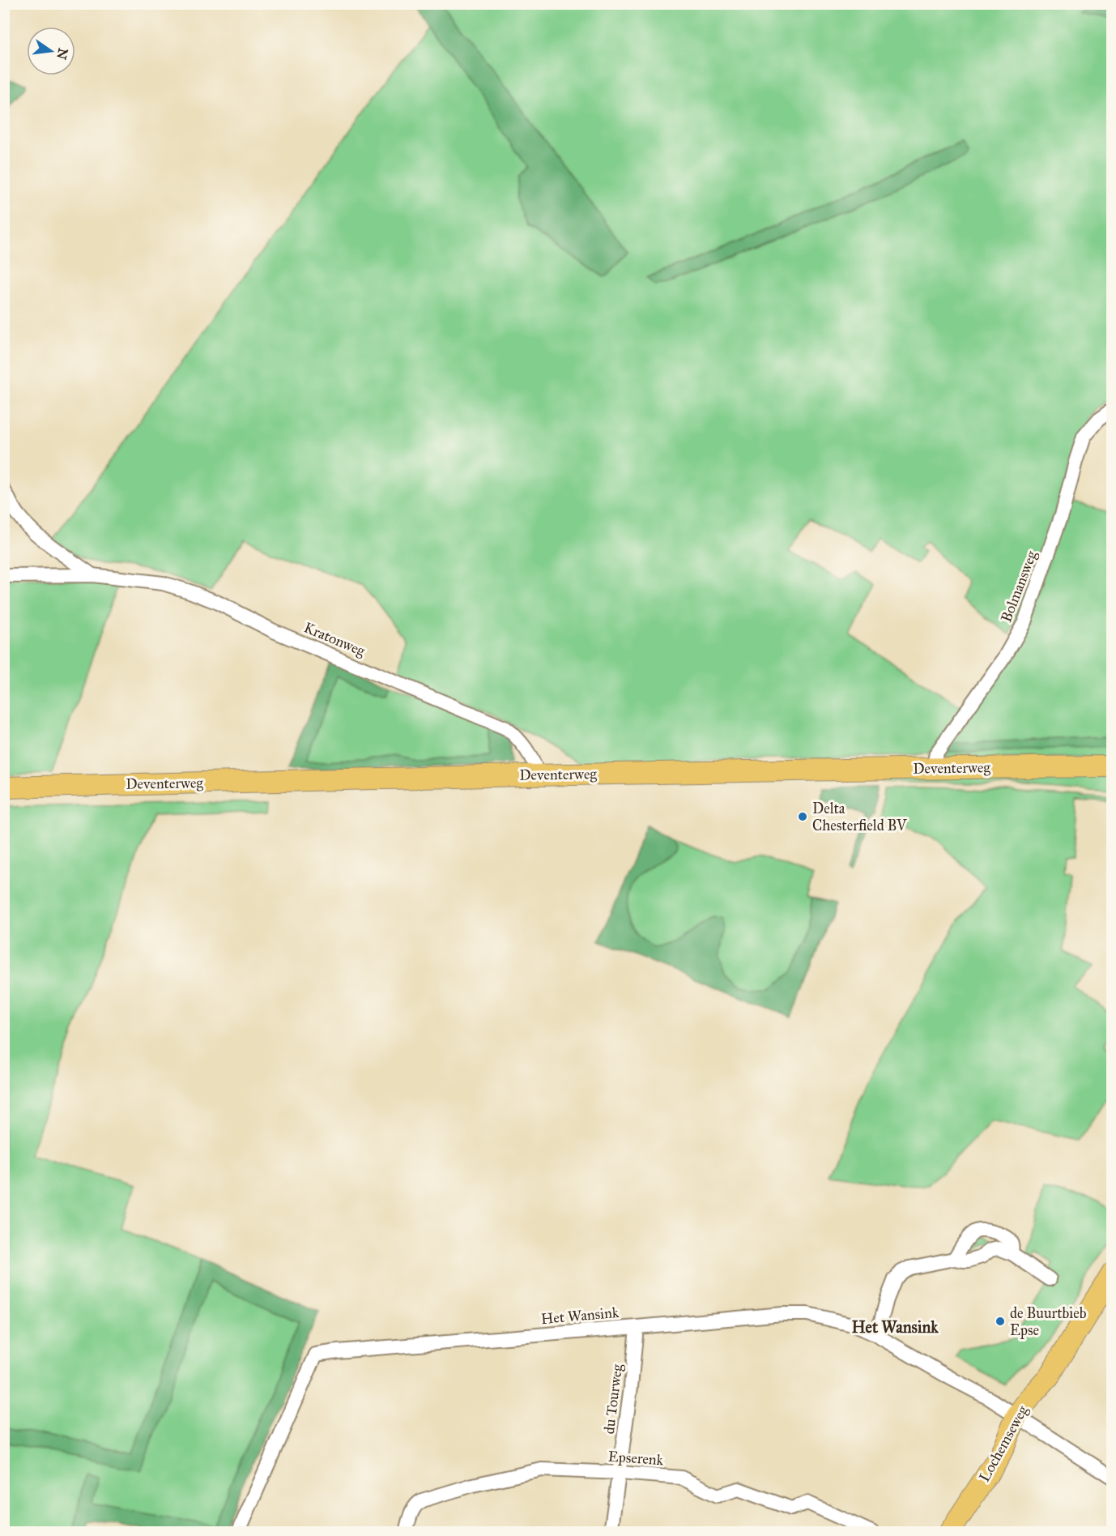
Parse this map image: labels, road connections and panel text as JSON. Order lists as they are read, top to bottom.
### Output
{
  "streets": {
    "main road": ["Deventerweg", "Lochemseweg"],
    "street": [
      "Bolmansweg",
      "Kratonweg",
      "Het Wansink",
      "du Tourweg",
      "Epserenk"
    ]
  },
  "crossings": [
    ["Bolmansweg", "Deventerweg"],
    ["Kratonweg", "Deventerweg"],
    ["Het Wansink", "du Tourweg"],
    ["Het Wansink", "Lochemseweg"],
    ["du Tourweg", "Epserenk"]
  ],
  "districts": ["Het Wansink"],
  "places": ["Delta Chesterfield BV", "de Buurtbieb Epse"],
  "north": "right"
}
